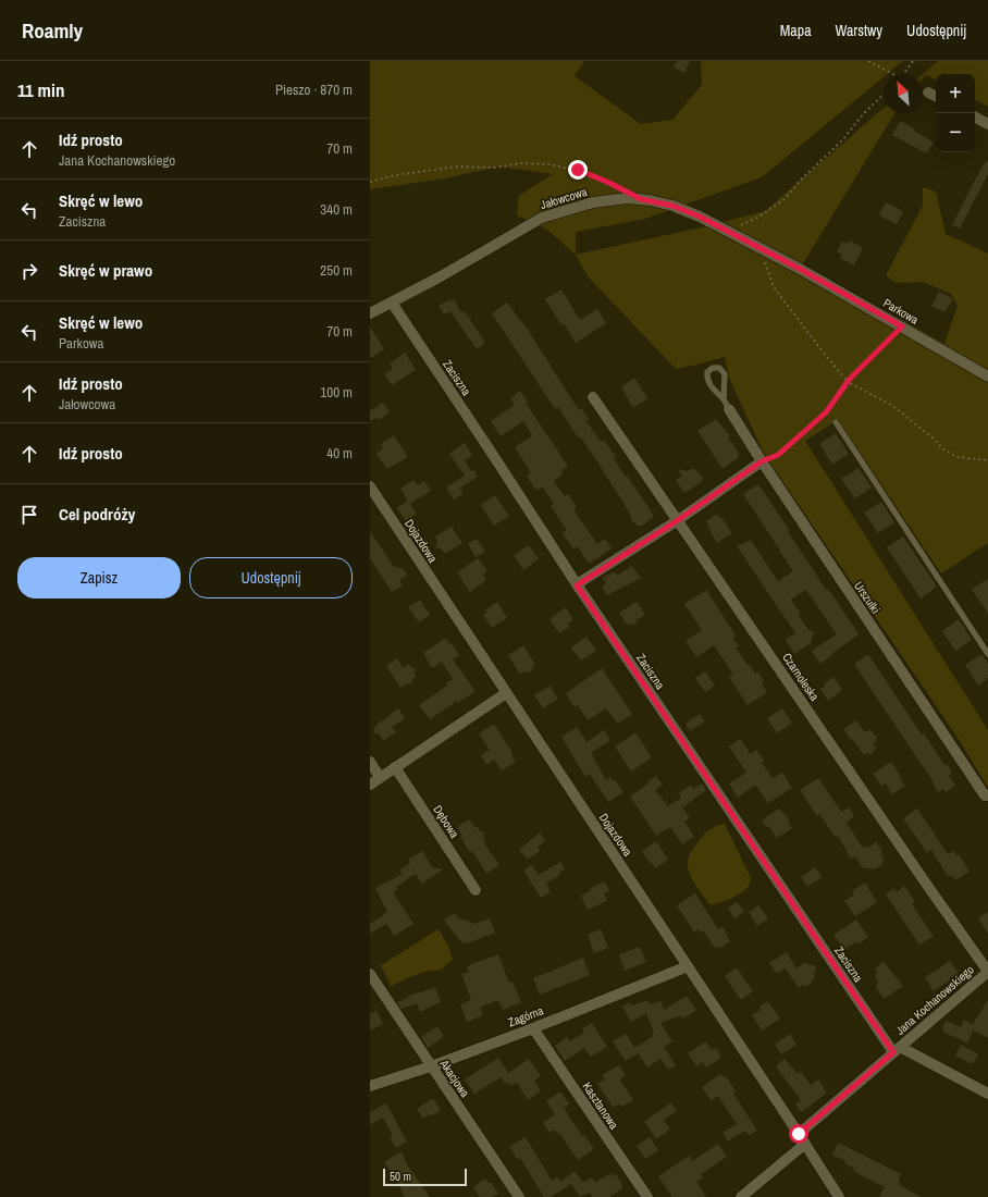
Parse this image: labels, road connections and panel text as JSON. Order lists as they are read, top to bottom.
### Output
{
  "streets": {
    "street": [
      "Jałowcowa",
      "Parkowa",
      "Zaciszna",
      "Dojazdowa",
      "Urszulki",
      "Czarnoleska",
      "Dębowa",
      "Jana Kochanowskiego",
      "Zagórna",
      "Akacjowa",
      "Kasztanowa"
    ]
  },
  "crossings": [
    ["Jałowcowa", "Parkowa"],
    ["Jałowcowa", "Zaciszna"],
    ["Zaciszna", "Jana Kochanowskiego"],
    ["Dojazdowa", "Jana Kochanowskiego"],
    ["Dojazdowa", "Zagórna"],
    ["Czarnoleska", "Jana Kochanowskiego"],
    ["Zagórna", "Akacjowa"],
    ["Zagórna", "Kasztanowa"]
  ],
  "scale_bar": "50 m",
  "north": "top left",
  "page": {
    "header": "Roamly",
    "nav": ["Mapa", "Warstwy", "Udostępnij"],
    "heading": ["11 min", "Pieszo · 870 m"],
    "map_buttons": ["+", "−"],
    "list": [
      ["Idź prosto", "Jana Kochanowskiego", "70 m"],
      ["Skręć w lewo", "Zaciszna", "340 m"],
      ["Skręć w prawo", "250 m"],
      ["Skręć w lewo", "Parkowa", "70 m"],
      ["Idź prosto", "Jałowcowa", "100 m"],
      ["Idź prosto", "40 m"],
      "Cel podróży"
    ],
    "buttons": ["Zapisz", "Udostępnij"],
    "scale": "50 m"
  }
}
